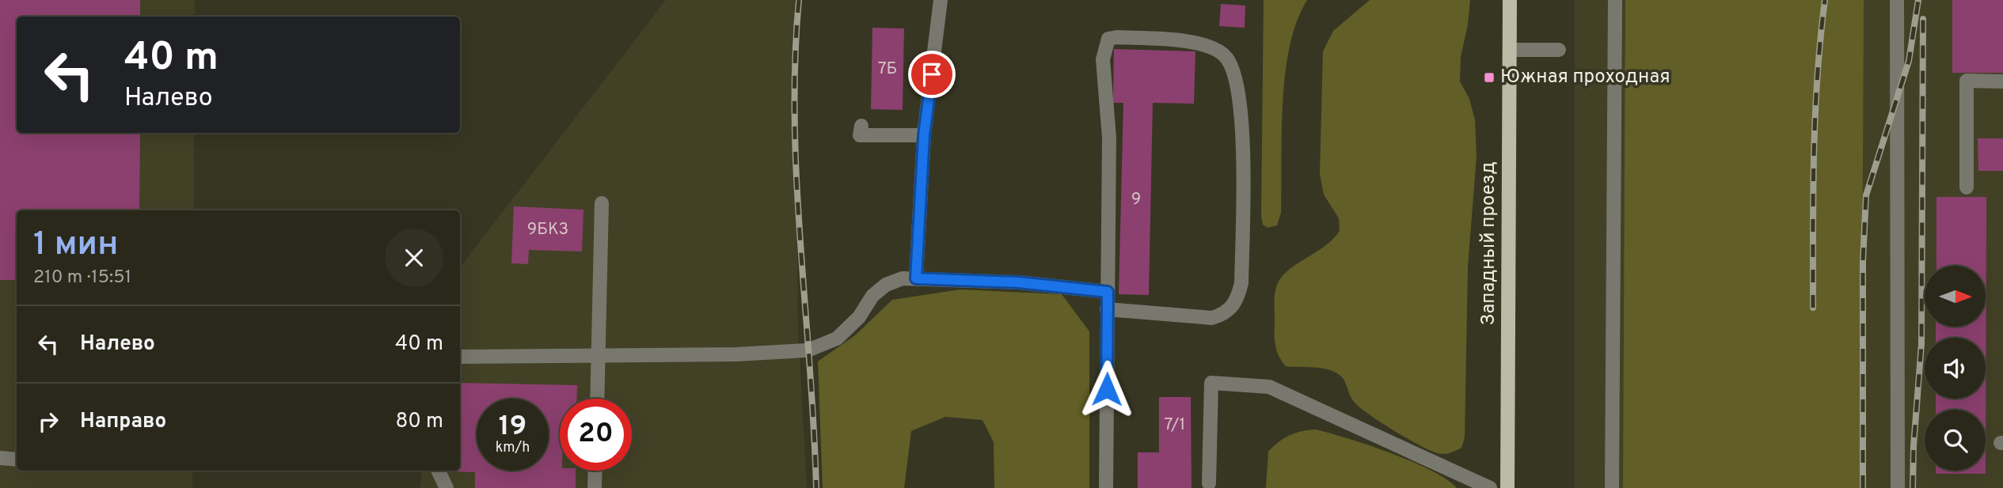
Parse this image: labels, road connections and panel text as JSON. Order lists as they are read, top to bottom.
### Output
{
  "streets": {
    "main road": ["Западный проезд"]
  },
  "places": {
    "transit": ["Южная проходная"]
  },
  "house_numbers": [
    "7Б",
    "9",
    "9БК3",
    "7/1"
  ],
  "north": "right",
  "page": {
    "turn": ["40 m", "Налево"],
    "heading": ["1 мин", "210 m · 15:51"],
    "list": [
      {
        "name": "Налево",
        "value": "40 m"
      },
      {
        "name": "Направо",
        "value": "80 m"
      }
    ],
    "speed": "19 km/h",
    "limit": "20"
  }
}
